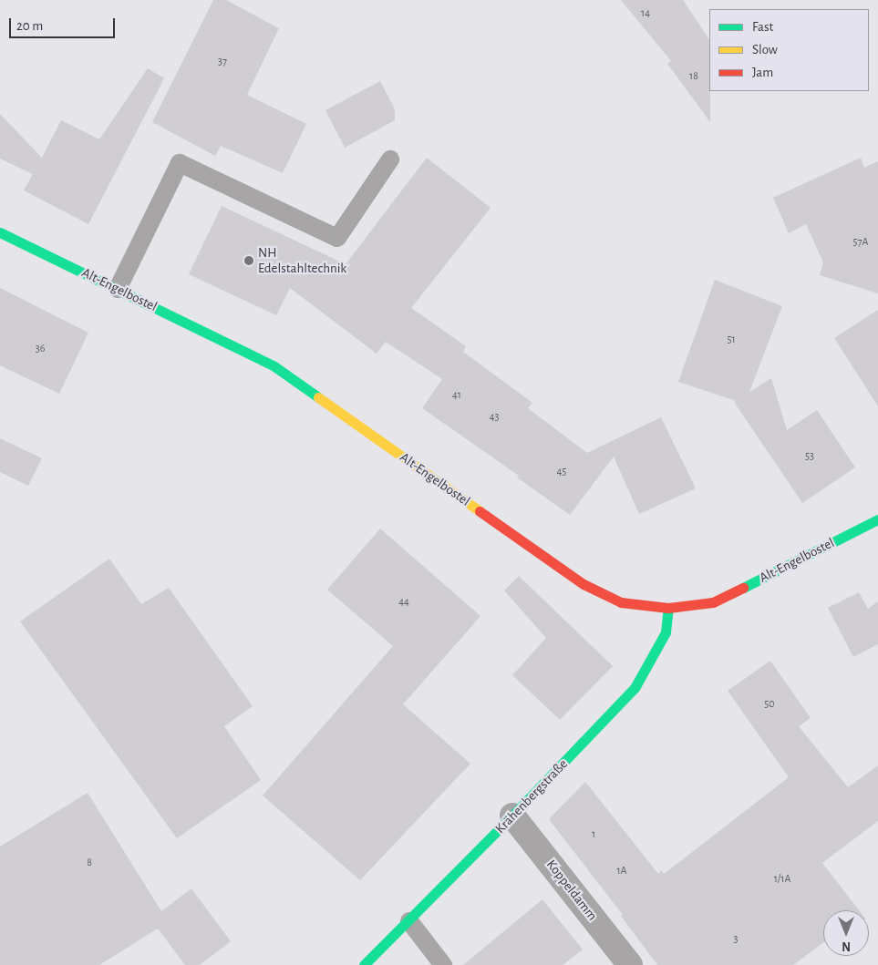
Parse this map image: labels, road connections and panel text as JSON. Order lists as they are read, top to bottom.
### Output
{
  "streets": {
    "street": ["Alt-Engelbostel", "Krähenbergstraße", "Koppeldamm"]
  },
  "crossings": [
    ["Alt-Engelbostel", "Krähenbergstraße"],
    ["Krähenbergstraße", "Koppeldamm"]
  ],
  "places": ["NH Edelstahltechnik"],
  "house_numbers": [
    "14",
    "37",
    "18",
    "57A",
    "51",
    "36",
    "41",
    "43",
    "53",
    "45",
    "44",
    "50",
    "1",
    "8",
    "1A",
    "1/1A",
    "3"
  ],
  "legend": ["Fast", "Slow", "Jam"],
  "scale_bar": "20 m",
  "north": "bottom"
}
